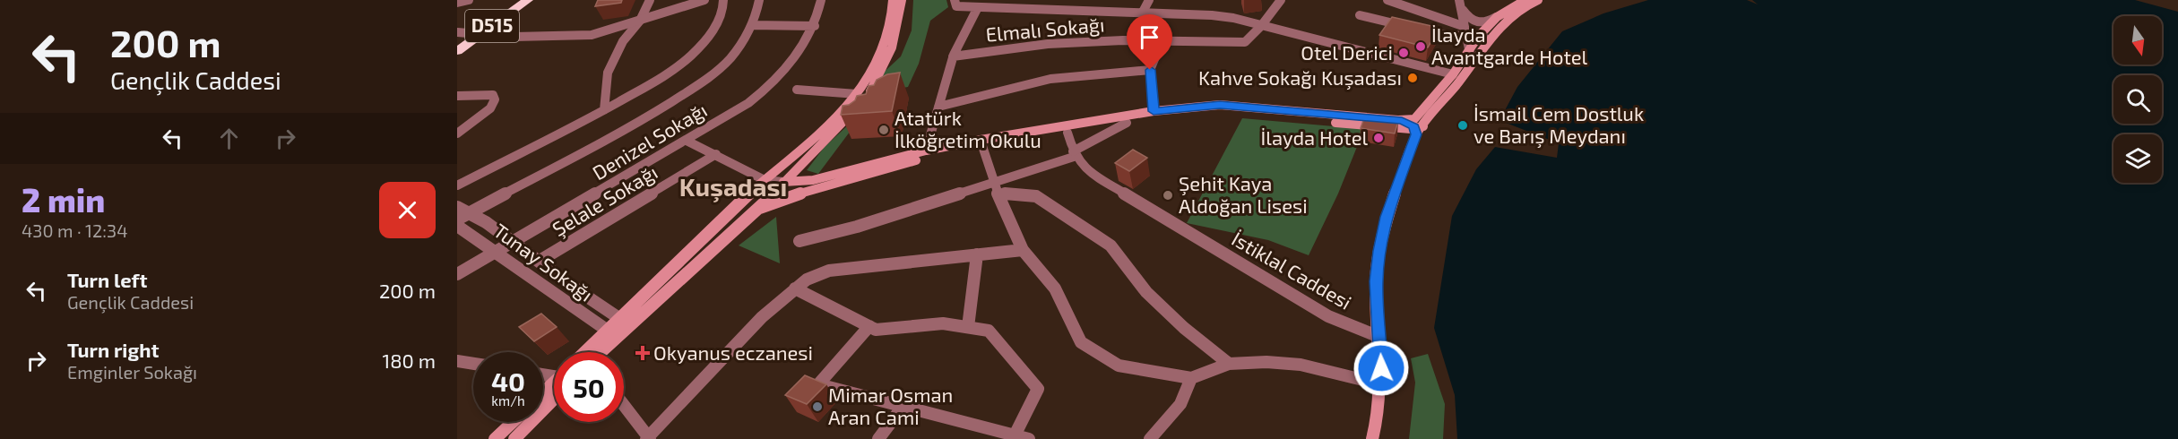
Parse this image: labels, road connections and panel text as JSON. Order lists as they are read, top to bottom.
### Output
{
  "streets": {
    "highway": ["D515"],
    "street": [
      "Elmalı Sokağı",
      "Denizel Sokağı",
      "Şelale Sokağı",
      "Tunay Sokağı",
      "İstiklal Caddesi"
    ]
  },
  "crossings": [
    ["Denizel Sokağı", "Tunay Sokağı"],
    ["Şelale Sokağı", "Tunay Sokağı"]
  ],
  "districts": ["Kuşadası"],
  "places": {
    "other": [
      "İlayda Avantgarde Hotel",
      "Otel Derici",
      "Kahve Sokağı Kuşadası",
      "İsmail Cem Dostluk ve Barış Meydanı",
      "Atatürk İlköğretim Okulu",
      "İlayda Hotel",
      "Şehit Kaya Aldoğan Lisesi",
      "Mimar Osman Aran Cami"
    ],
    "health": ["Okyanus eczanesi"]
  },
  "north": "bottom",
  "page": {
    "turn": ["200 m", "Gençlik Caddesi"],
    "heading": ["2 min", "430 m · 12:34"],
    "list": [
      {
        "name": "Turn left",
        "note": "Gençlik Caddesi",
        "value": "200 m"
      },
      {
        "name": "Turn right",
        "note": "Emginler Sokağı",
        "value": "180 m"
      }
    ],
    "speed": "40 km/h",
    "limit": "50"
  }
}
